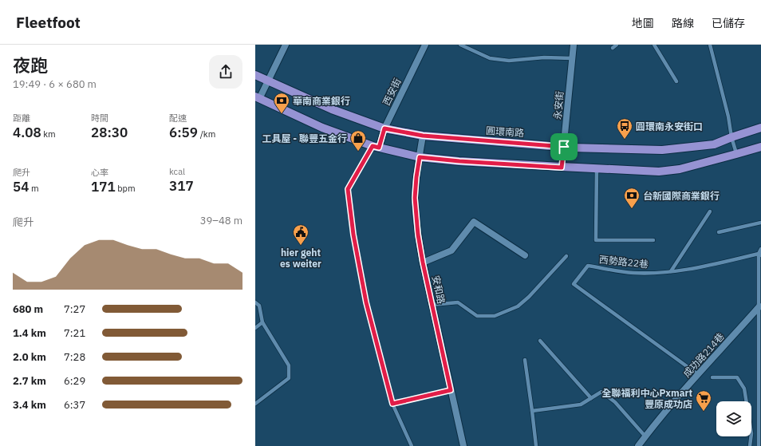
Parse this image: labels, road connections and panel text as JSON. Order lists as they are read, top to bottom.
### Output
{
  "streets": {
    "main road": ["圓環南路"],
    "street": [
      "西安街",
      "永安街",
      "安和路",
      "成功路214巷"
    ],
    "lane": ["西勢路22巷"]
  },
  "crossings": [
    ["西安街", "圓環南路"],
    ["永安街", "圓環南路"],
    ["圓環南路", "安和路"],
    ["西勢路22巷", "成功路214巷"]
  ],
  "places": {
    "bank": ["華南商業銀行", "台新國際商業銀行"],
    "bus stop": ["圓環南永安街口"],
    "shop": ["工具屋 - 聯豐五金行"],
    "public building": ["hier geht es weiter"],
    "supermarket": ["全聯福利中心Pxmart 豐原成功店"]
  },
  "page": {
    "header": "Fleetfoot",
    "nav": ["地圖", "路線", "已儲存"],
    "heading": ["夜跑", "19:49 · 6 × 680 m"],
    "stats": [
      ["距離", "4.08 km"],
      ["時間", "28:30"],
      ["配速", "6:59 /km"],
      ["爬升", "54 m"],
      ["心率", "171 bpm"],
      ["kcal", "317"]
    ],
    "chart": ["爬升", "39–48 m"],
    "list": [
      {
        "name": "680 m",
        "note": "7:27"
      },
      {
        "name": "1.4 km",
        "note": "7:21"
      },
      {
        "name": "2.0 km",
        "note": "7:28"
      },
      {
        "name": "2.7 km",
        "note": "6:29"
      },
      {
        "name": "3.4 km",
        "note": "6:37"
      }
    ]
  }
}
